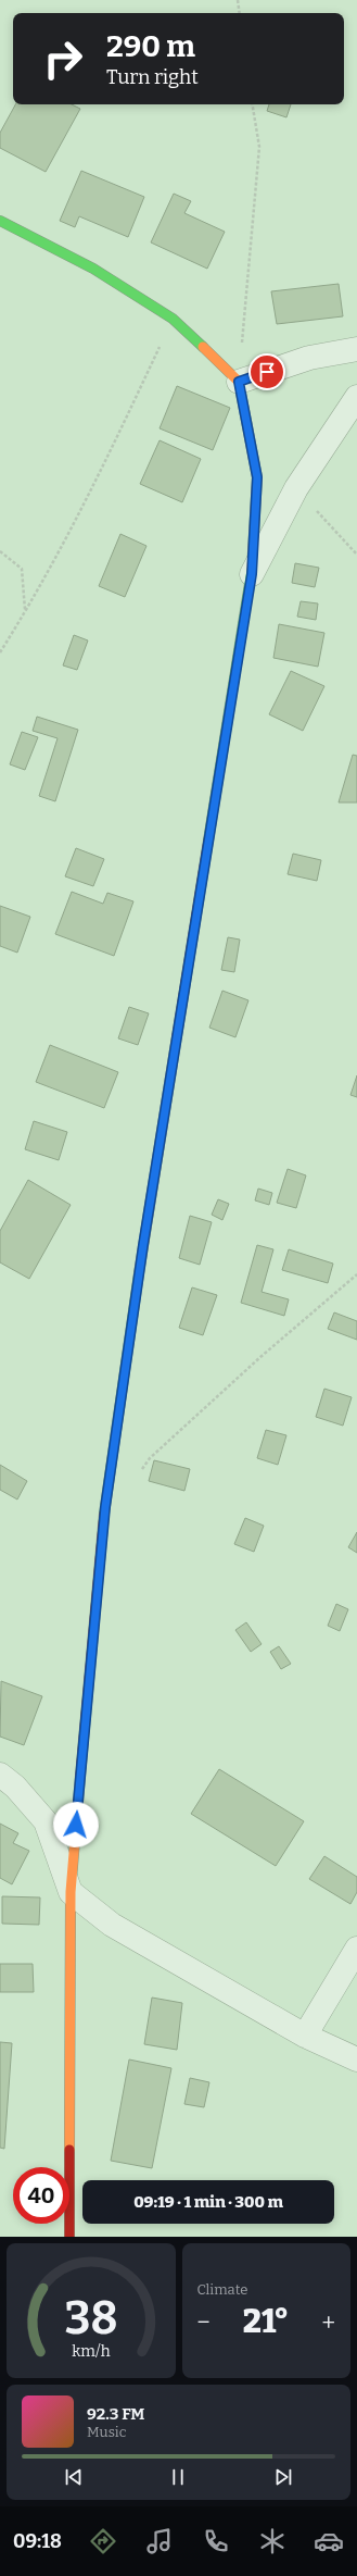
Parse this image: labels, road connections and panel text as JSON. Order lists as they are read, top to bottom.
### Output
{
  "page": {
    "turn": ["290 m", "Turn right"],
    "limit": "40",
    "trip": "09:19 · 1 min · 300 m",
    "tile": "Climate",
    "heat": ["−", "21°", "+"],
    "song": ["92.3 FM", "Music"],
    "tabs": "09:18",
    "gauge": ["38", "km/h"]
  }
}
